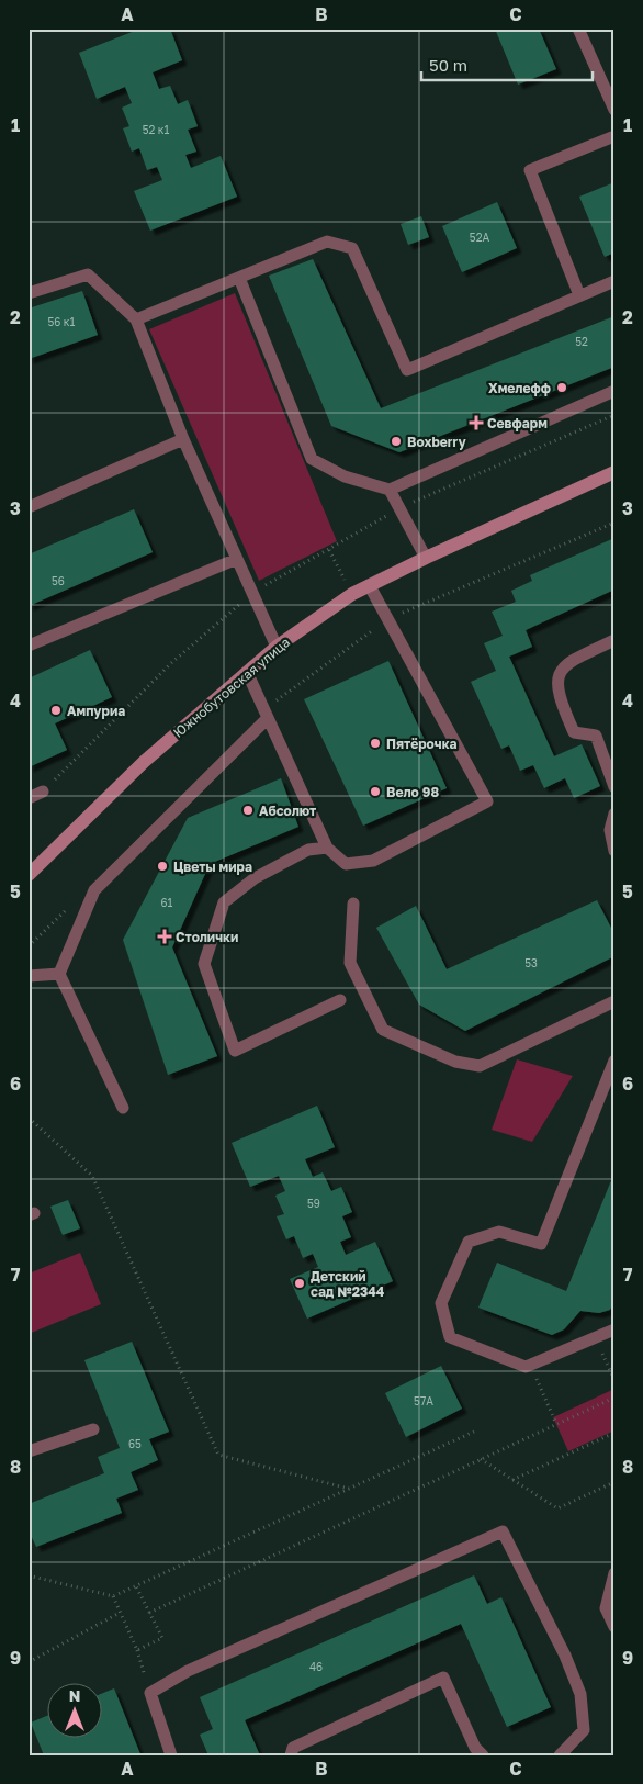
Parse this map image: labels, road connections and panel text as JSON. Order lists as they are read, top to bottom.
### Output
{
  "streets": {
    "street": ["Южнобутовская улица"]
  },
  "places": {
    "other": [
      "Хмелефф",
      "Boxberry",
      "Ампуриа",
      "Пятёрочка",
      "Вело 98",
      "Абсолют",
      "Цветы мира",
      "Детский сад №2344"
    ],
    "health": ["Севфарм", "Столички"]
  },
  "house_numbers": [
    "52 к1",
    "52А",
    "56 к1",
    "52",
    "56",
    "61",
    "53",
    "59",
    "57А",
    "65",
    "46"
  ],
  "scale_bar": "50 m",
  "north": "top",
  "grid": {
    "columns": ["A", "B", "C"],
    "rows": [
      "1",
      "2",
      "3",
      "4",
      "5",
      "6",
      "7",
      "8",
      "9"
    ]
  }
}
